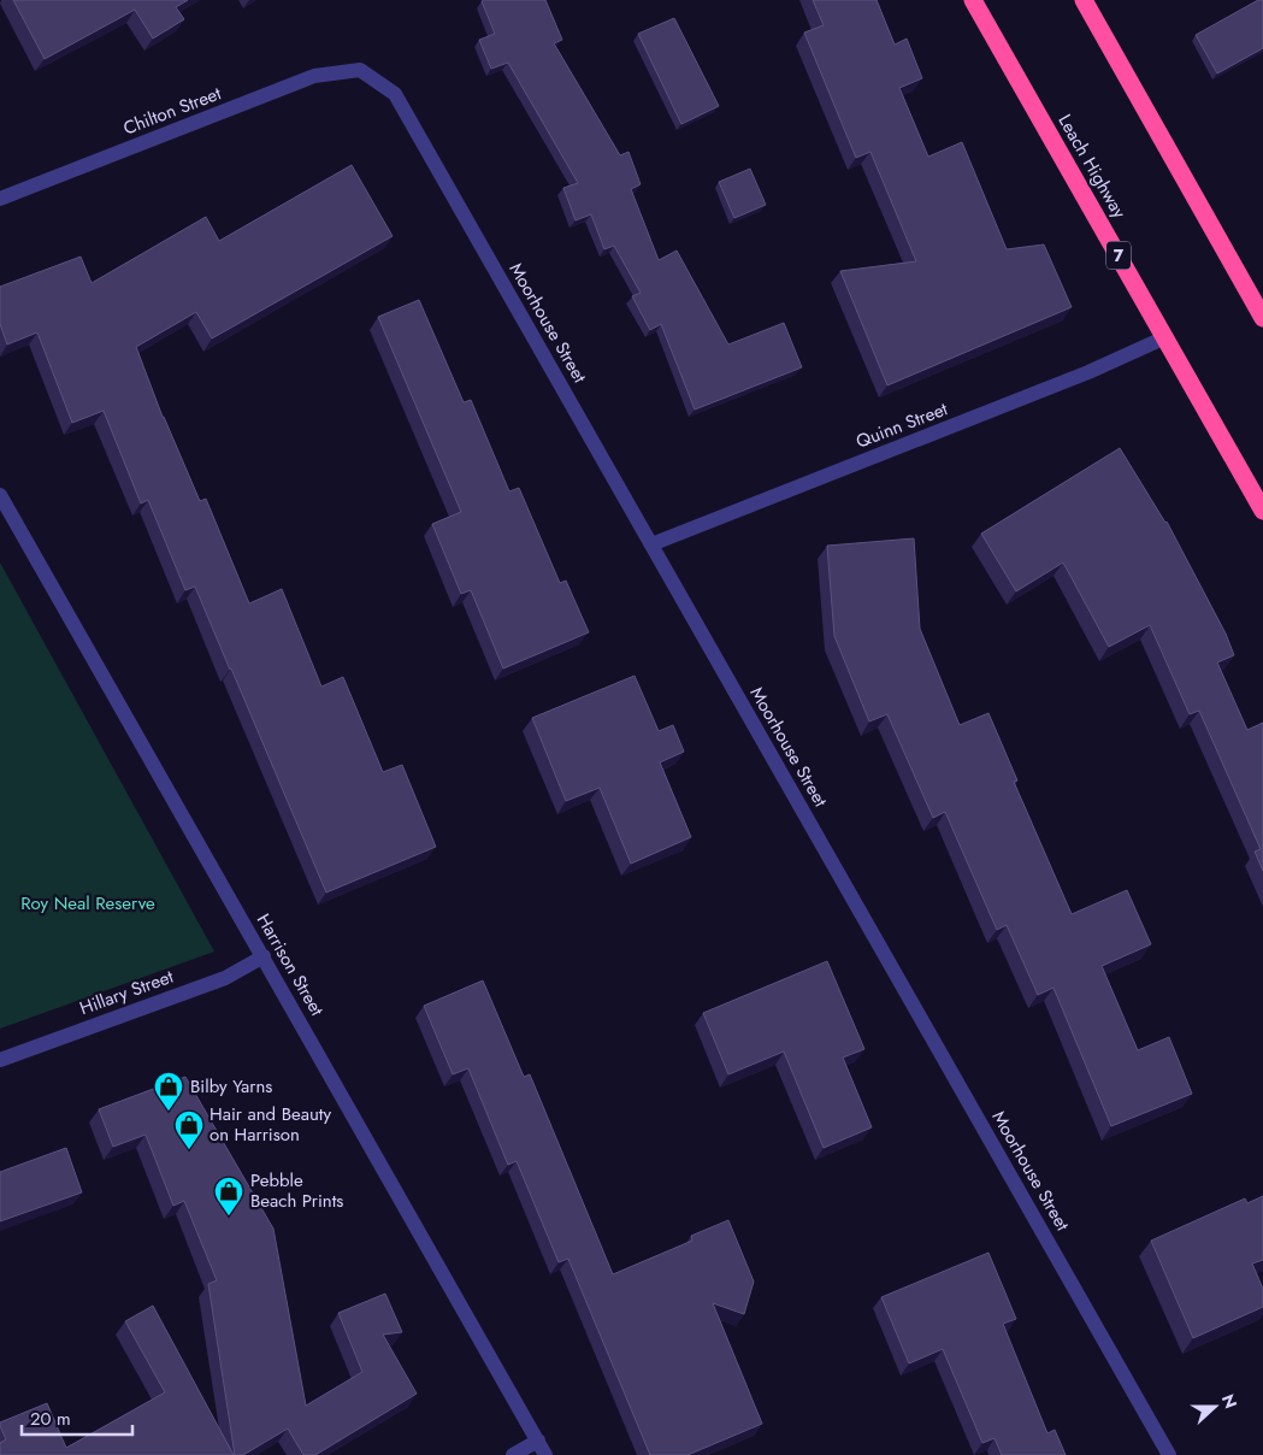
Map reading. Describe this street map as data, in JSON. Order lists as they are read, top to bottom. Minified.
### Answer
{"streets":{"highway":["Leach Highway","7"],"street":["Chilton Street","Moorhouse Street","Quinn Street","Harrison Street","Hillary Street"]},"crossings":[["Chilton Street","Moorhouse Street"],["Leach Highway","Quinn Street"],["Moorhouse Street","Quinn Street"],["Harrison Street","Hillary Street"]],"parks":["Roy Neal Reserve"],"places":{"shop":["Bilby Yarns","Hair and Beauty on Harrison","Pebble Beach Prints"]},"scale_bar":"20 m","north":"right"}
